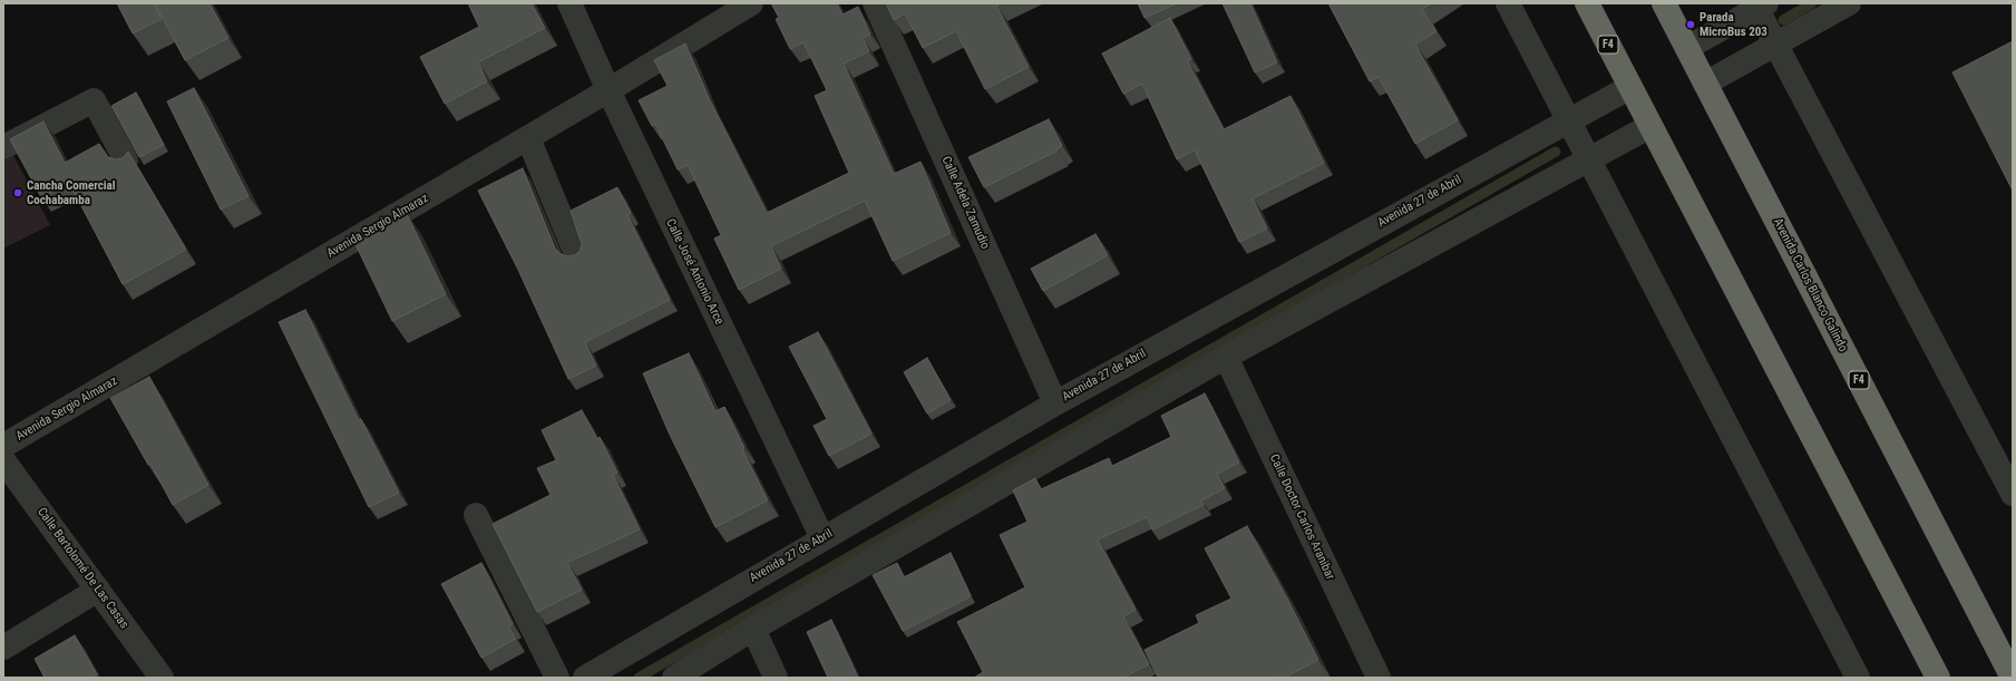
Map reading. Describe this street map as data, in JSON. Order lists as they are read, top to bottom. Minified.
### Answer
{"streets":{"highway":["F4","Avenida Carlos Blanco Galindo"],"street":["Avenida 27 de Abril","Calle Adela Zamudio","Avenida Sergio Almaraz","Calle José Antonio Arce","Calle Doctor Carlos Aranibar","Calle Bartolomé De Las Casas"]},"crossings":[["F4","Avenida 27 de Abril"],["F4","Avenida Carlos Blanco Galindo"],["Avenida 27 de Abril","Calle Adela Zamudio"],["Avenida 27 de Abril","Calle José Antonio Arce"],["Avenida Sergio Almaraz","Calle José Antonio Arce"]],"places":["Parada MicroBus 203","Cancha Comercial Cochabamba"]}
